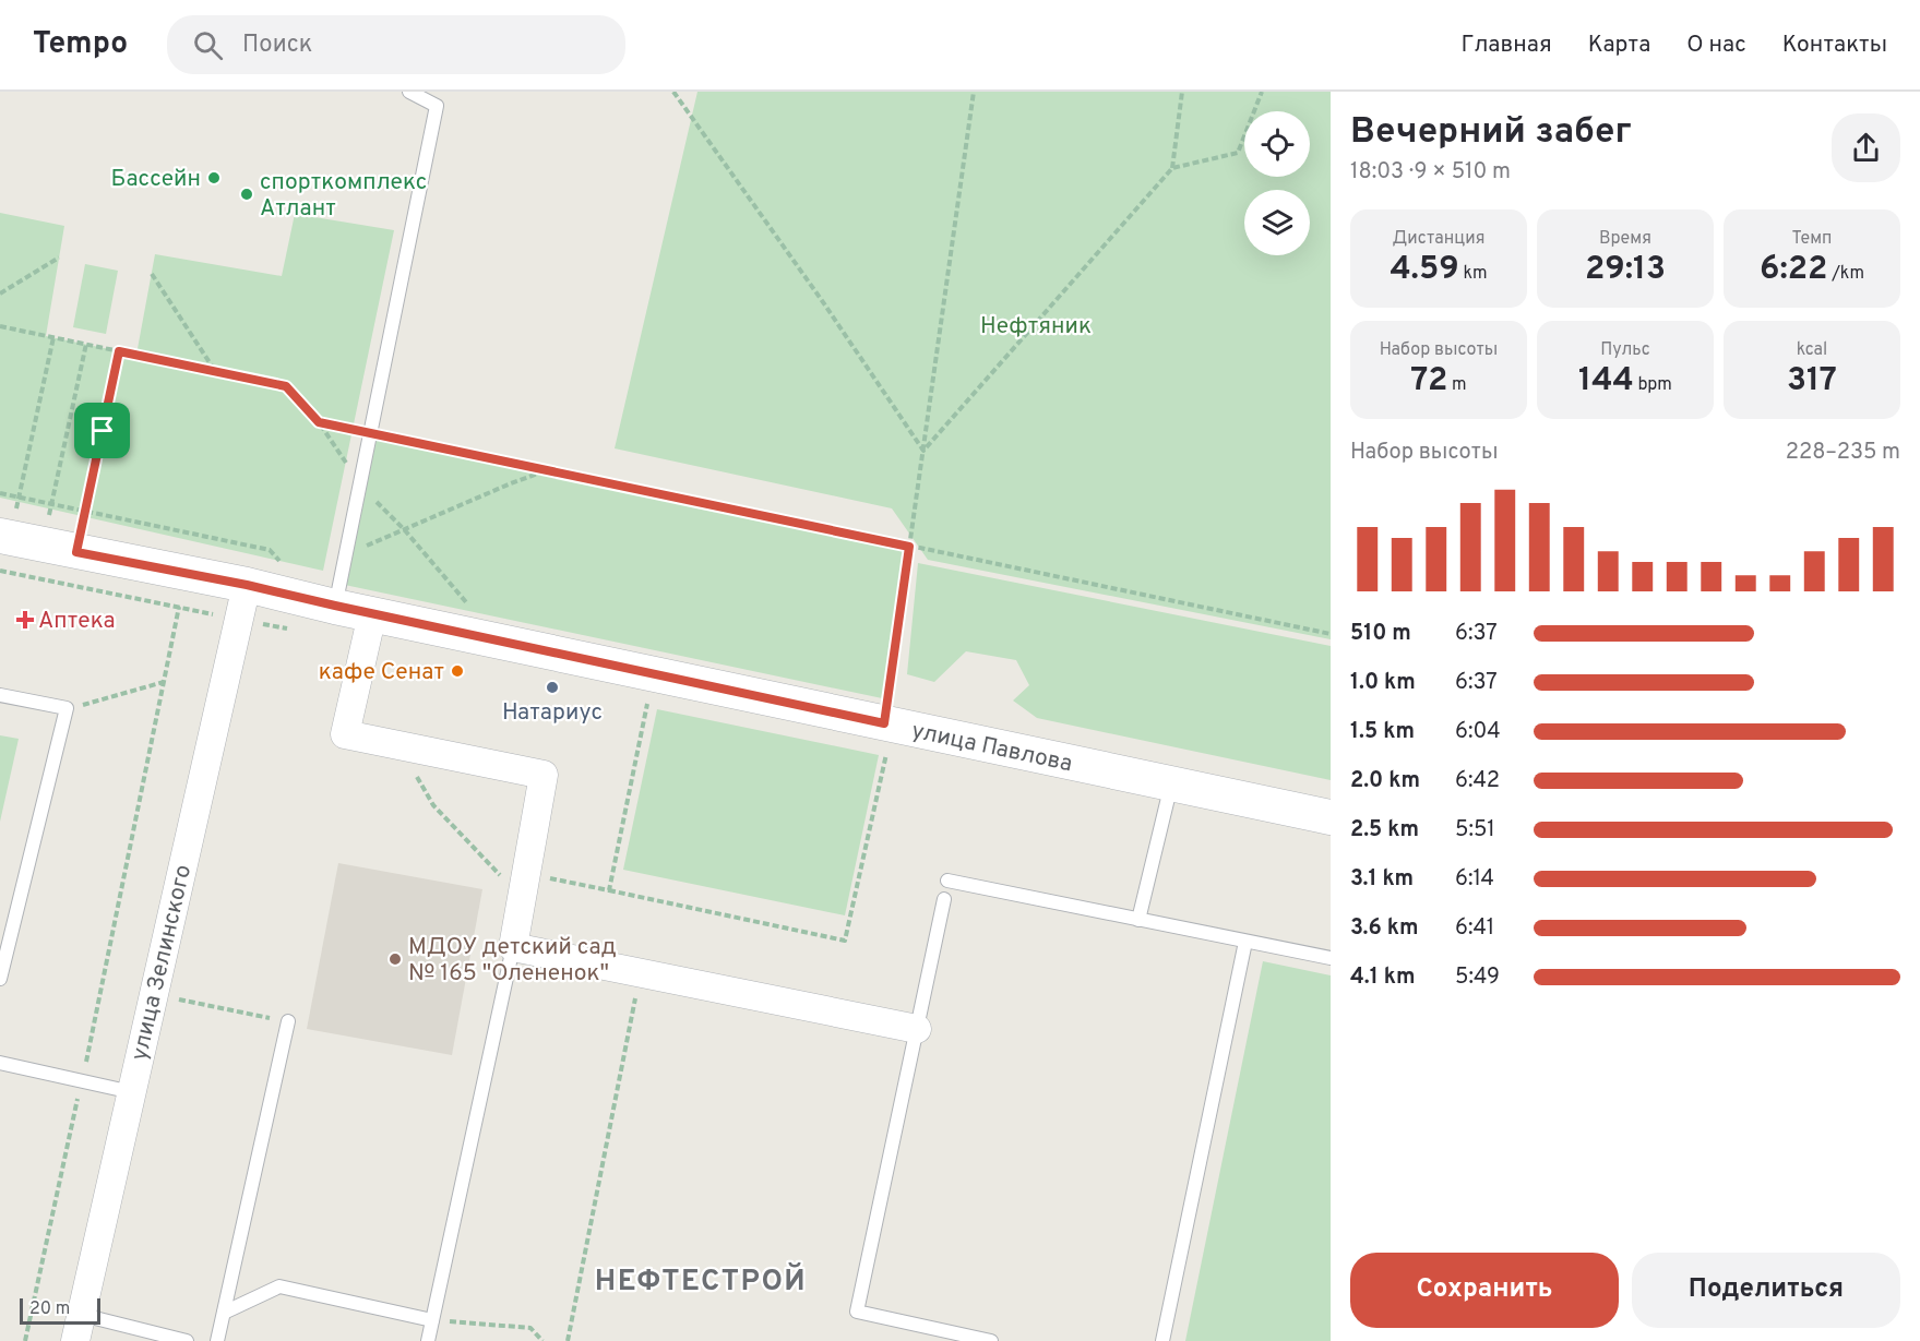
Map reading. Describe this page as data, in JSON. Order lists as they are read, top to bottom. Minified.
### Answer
{"streets":{"street":["улица Павлова","улица Зелинского"]},"crossings":[["улица Павлова","улица Зелинского"]],"districts":["НЕФТЕСТРОЙ"],"parks":["Нефтяник"],"places":{"other":["Бассейн","спорткомплекс Атлант","кафе Сенат","Натариус","МДОУ детский сад № 165 \"Олененок\""],"health":["Аптека"]},"scale_bar":"20 m","page":{"header":"Tempo","search":"Поиск","nav":["Главная","Карта","О нас","Контакты"],"heading":["Вечерний забег","18:03 · 9 × 510 m"],"stats":[["Дистанция","4.59 km"],["Время","29:13"],["Темп","6:22 /km"],["Набор высоты","72 m"],["Пульс","144 bpm"],["kcal","317"]],"chart":["Набор высоты","228–235 m"],"list":[{"name":"510 m","note":"6:37"},{"name":"1.0 km","note":"6:37"},{"name":"1.5 km","note":"6:04"},{"name":"2.0 km","note":"6:42"},{"name":"2.5 km","note":"5:51"},{"name":"3.1 km","note":"6:14"},{"name":"3.6 km","note":"6:41"},{"name":"4.1 km","note":"5:49"}],"buttons":["Сохранить","Поделиться"],"scale":"20 m"}}
